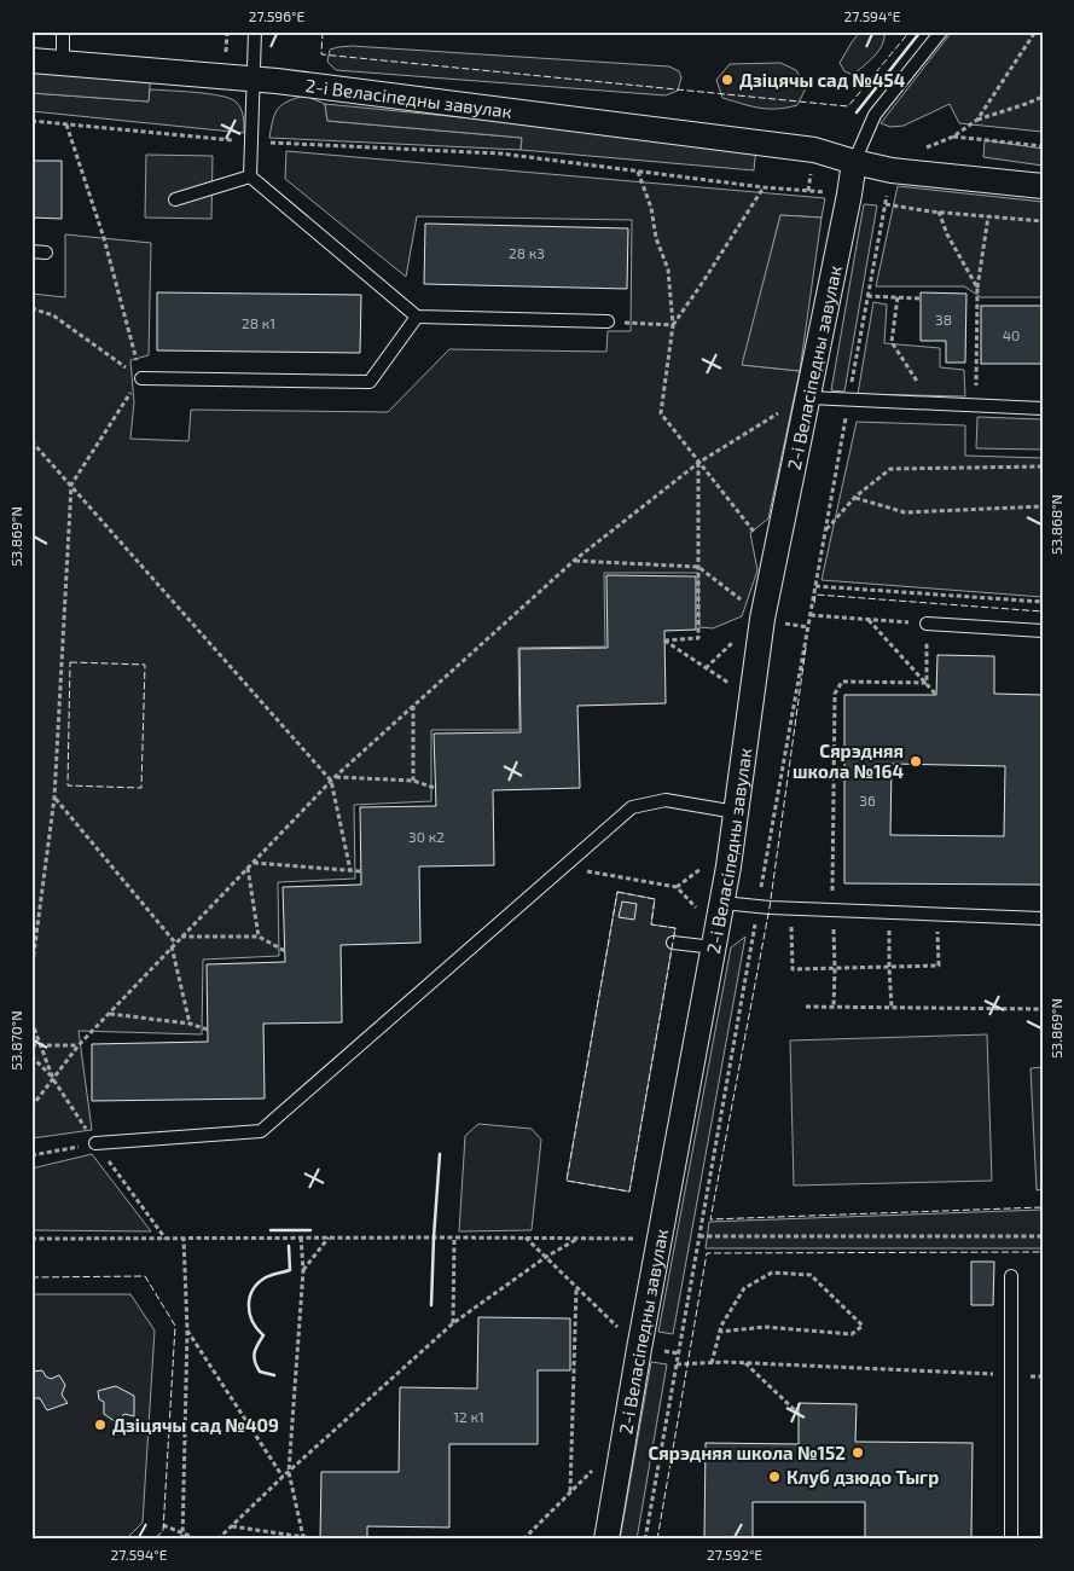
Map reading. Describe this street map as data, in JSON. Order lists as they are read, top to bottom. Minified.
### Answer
{"streets":{"street":["2-і Веласіпедны завулак"]},"places":["Дзіцячы сад №454","Сярэдняя школа №164","Дзіцячы сад №409","Сярэдняя школа №152","Клуб дзюдо Тыгр"],"house_numbers":["28 к3","38","28 к1","40","36","30 к2","12 к1"],"coordinates":["27.596°E","27.594°E","53.868°N","53.869°N","53.870°N","27.592°E"]}
